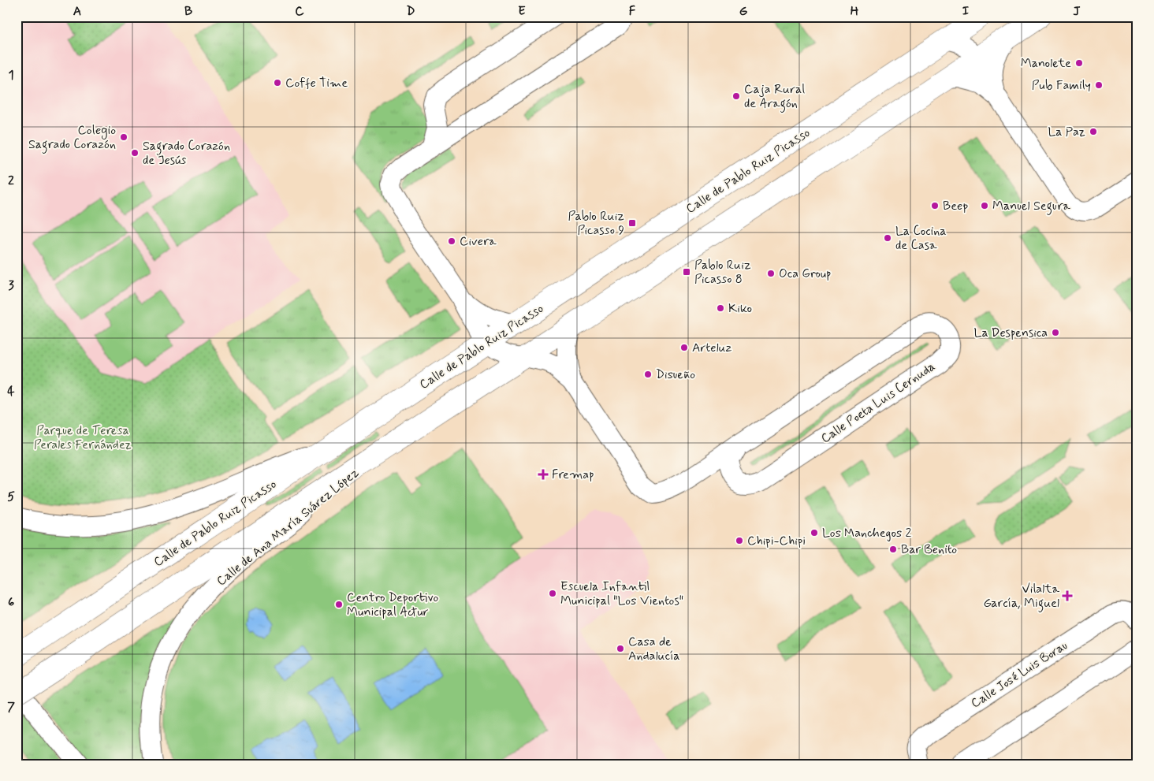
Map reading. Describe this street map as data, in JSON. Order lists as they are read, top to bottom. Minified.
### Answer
{"streets":{"main road":["Calle de Pablo Ruiz Picasso"],"street":["Calle Poeta Luis Cernuda","Calle de Ana María Suárez López","Calle José Luis Borau"]},"crossings":[["Calle de Pablo Ruiz Picasso","Calle Poeta Luis Cernuda"]],"parks":["Parque de Teresa Perales Fernández"],"places":{"other":["Manolete","Coffe Time","Pub Family","Caja Rural de Aragón","La Paz","Colegio Sagrado Corazón","Sagrado Corazón de Jesús","Beep","Manuel Segura","La Cocina de Casa","Civera","Oca Group","Kiko","La Despensica","Arteluz","Disueño","Los Manchegos 2","Chipi-Chipi","Bar Benito","Escuela Infantil Municipal \"Los Vientos\"","Centro Deportivo Municipal Actur","Casa de Andalucía"],"transit":["Pablo Ruiz Picasso 9","Pablo Ruiz Picasso 8"],"health":["Fremap","Vilalta García, Miguel"]},"grid":{"columns":["A","B","C","D","E","F","G","H","I","J"],"rows":["1","2","3","4","5","6","7"]}}
